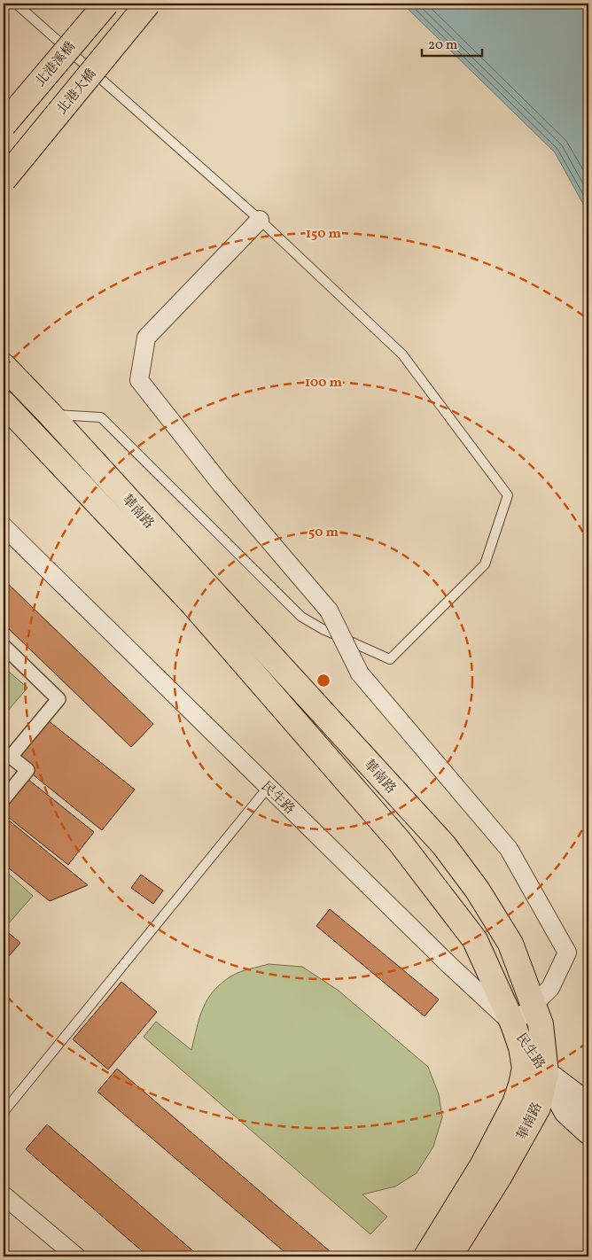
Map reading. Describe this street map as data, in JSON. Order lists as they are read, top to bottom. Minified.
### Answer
{"streets":{"main road":["北港溪橋","北港大橋","華南路","民生路"]},"crossings":[["華南路","民生路"]],"scale_bar":"20 m","rings":["150 m","100 m","50 m"]}
